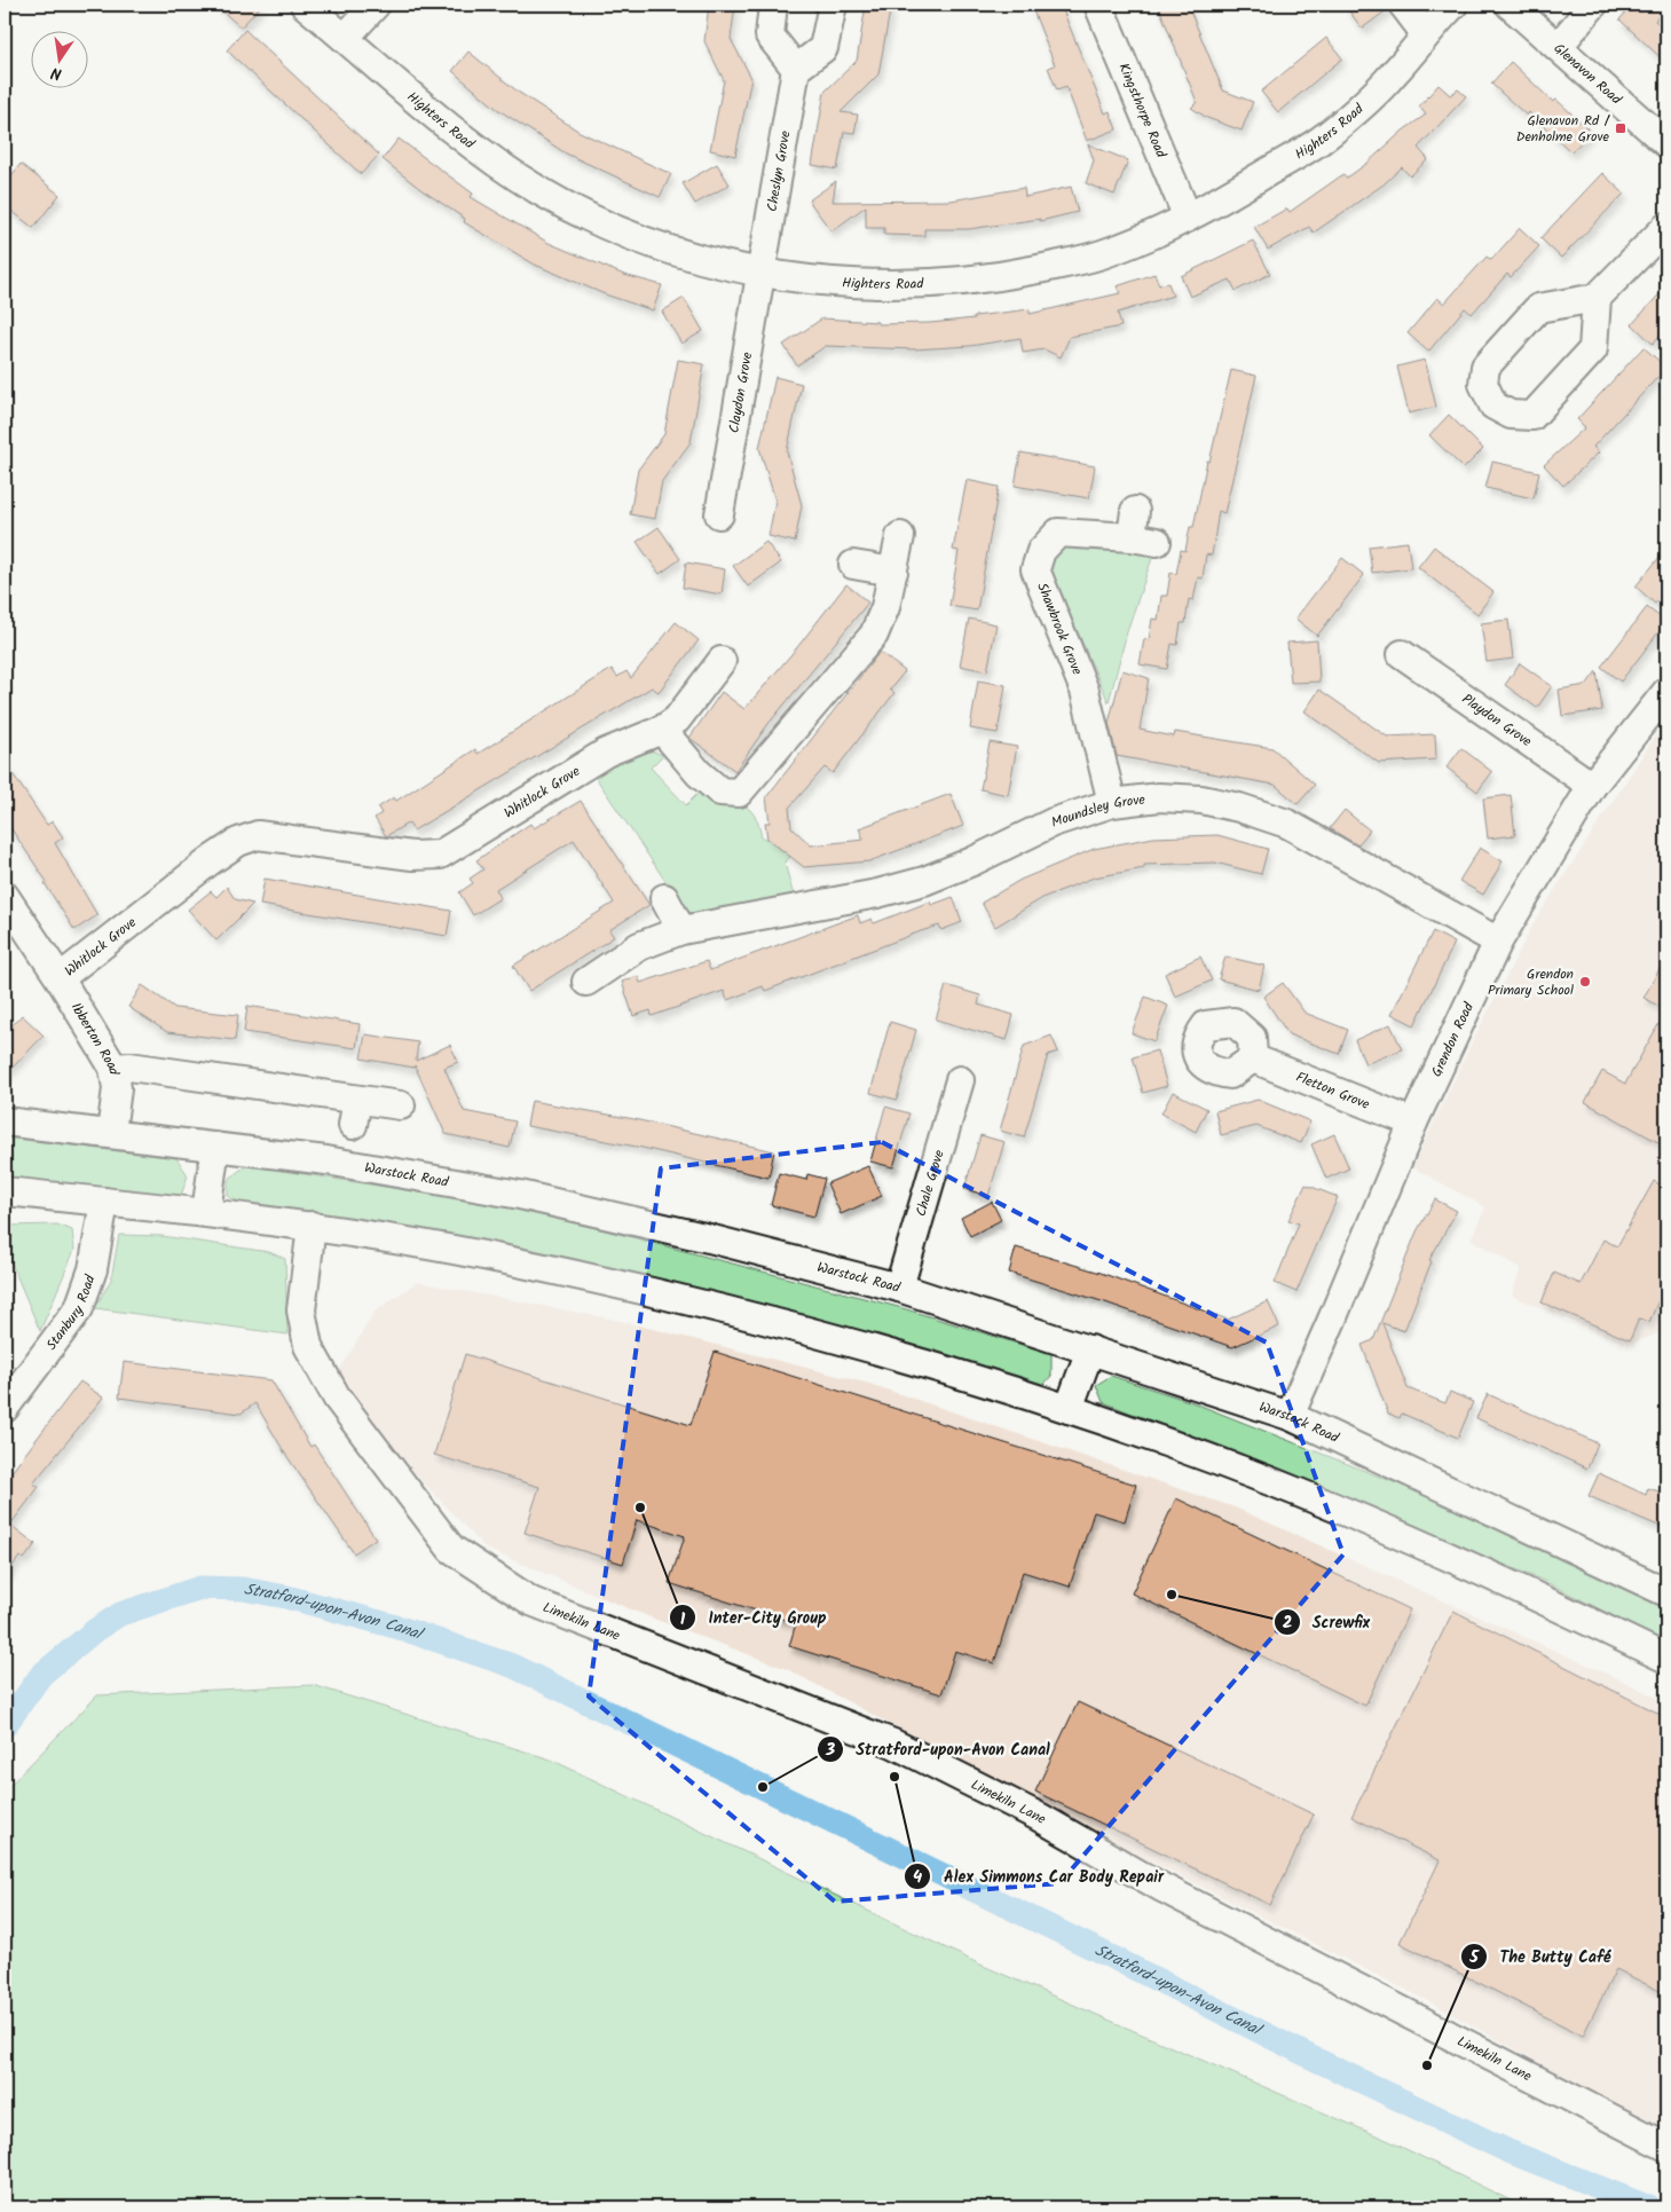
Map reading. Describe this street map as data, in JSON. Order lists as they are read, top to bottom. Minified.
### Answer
{"streets":{"street":["Glenavon Road","Kingsthorpe Road","Highters Road","Cheslyn Grove","Claydon Grove","Shawbrook Grove","Playdon Grove","Whitlock Grove","Moundsley Grove","Ibberton Road","Grendon Road","Fletton Grove","Warstock Road","Chale Grove","Stanbury Road","Limekiln Lane"]},"crossings":[["Kingsthorpe Road","Highters Road"],["Highters Road","Cheslyn Grove"],["Highters Road","Claydon Grove"],["Cheslyn Grove","Claydon Grove"],["Shawbrook Grove","Moundsley Grove"],["Playdon Grove","Grendon Road"],["Whitlock Grove","Ibberton Road"],["Moundsley Grove","Grendon Road"],["Ibberton Road","Warstock Road"],["Grendon Road","Fletton Grove"],["Grendon Road","Warstock Road"],["Warstock Road","Chale Grove"]],"water":["Stratford-upon-Avon Canal"],"places":{"transit":["Glenavon Rd / Denholme Grove"],"other":["Grendon Primary School","Inter-City Group","Screwfix","Alex Simmons Car Body Repair","Stratford-upon-Avon Canal","The Butty Café"]},"north":"bottom"}
